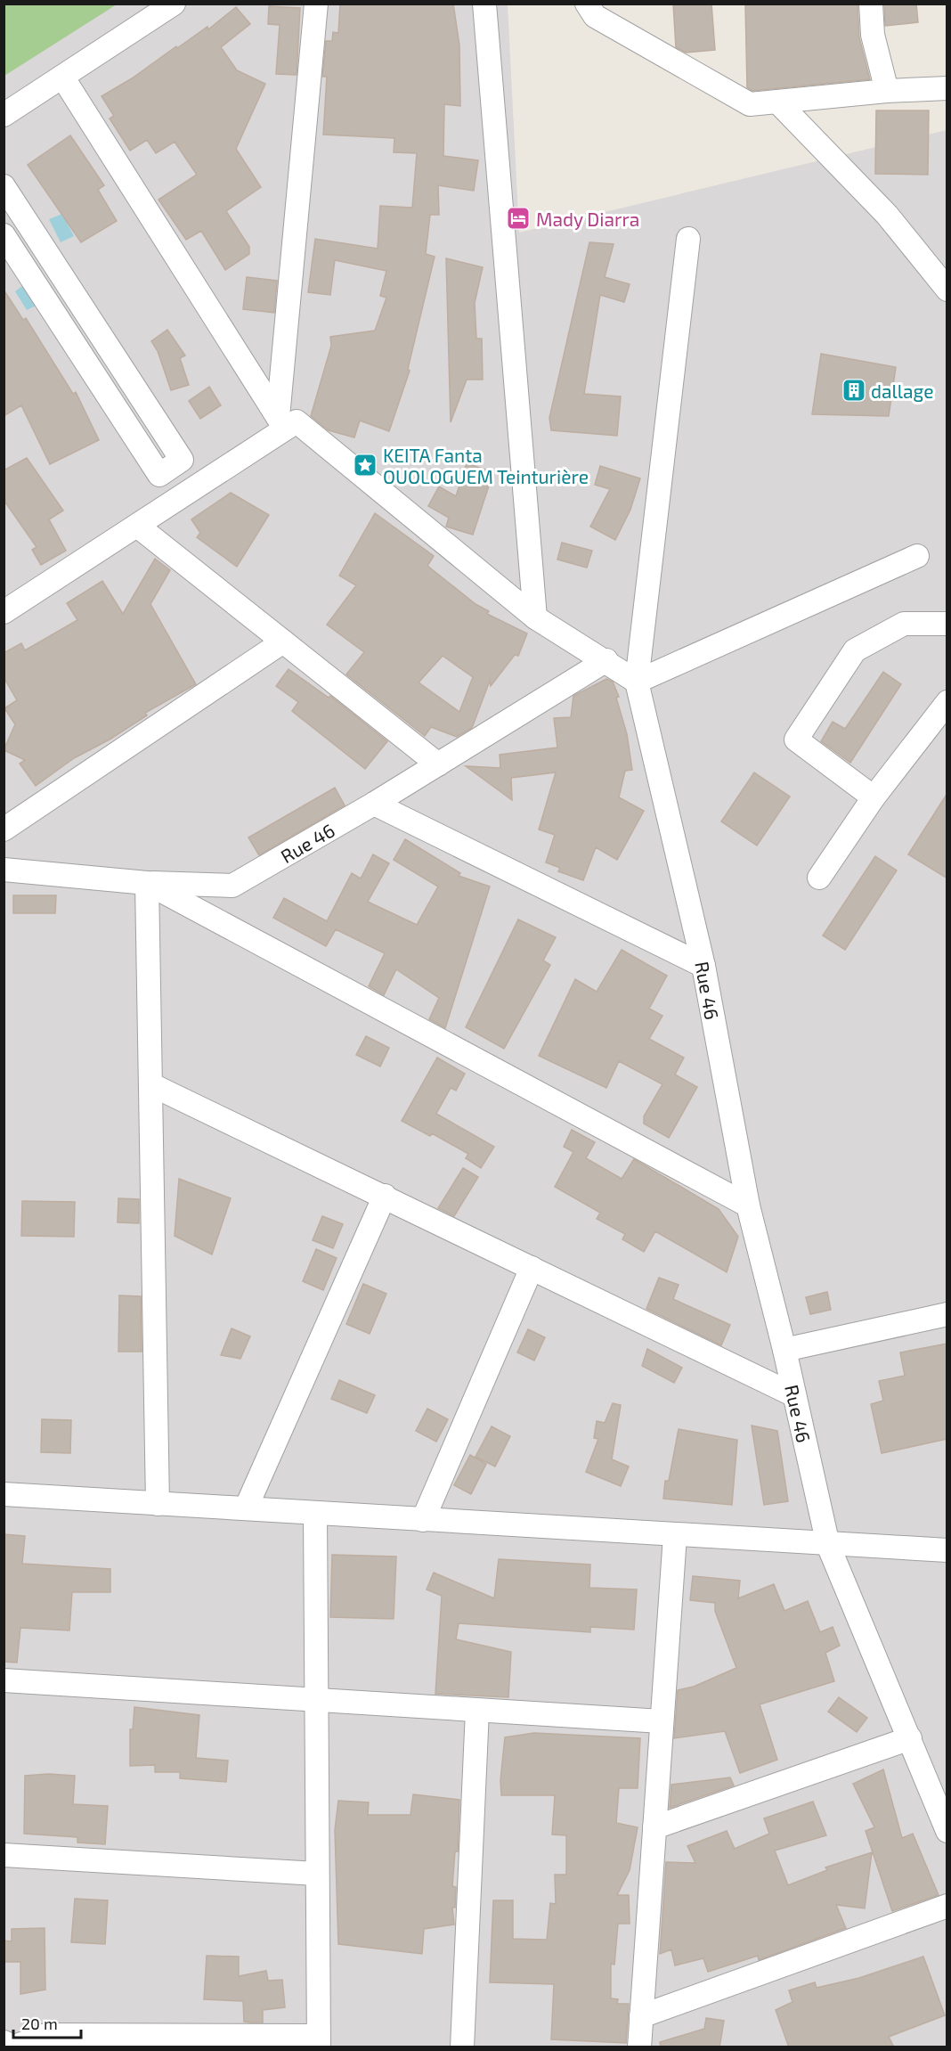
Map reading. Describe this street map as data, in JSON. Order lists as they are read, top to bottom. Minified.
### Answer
{"streets":{"street":["Rue 46"]},"places":{"hotel":["Mady Diarra"],"building":["dallage"],"place":["KEITA Fanta OUOLOGUEM Teinturière"]},"scale_bar":"20 m"}
